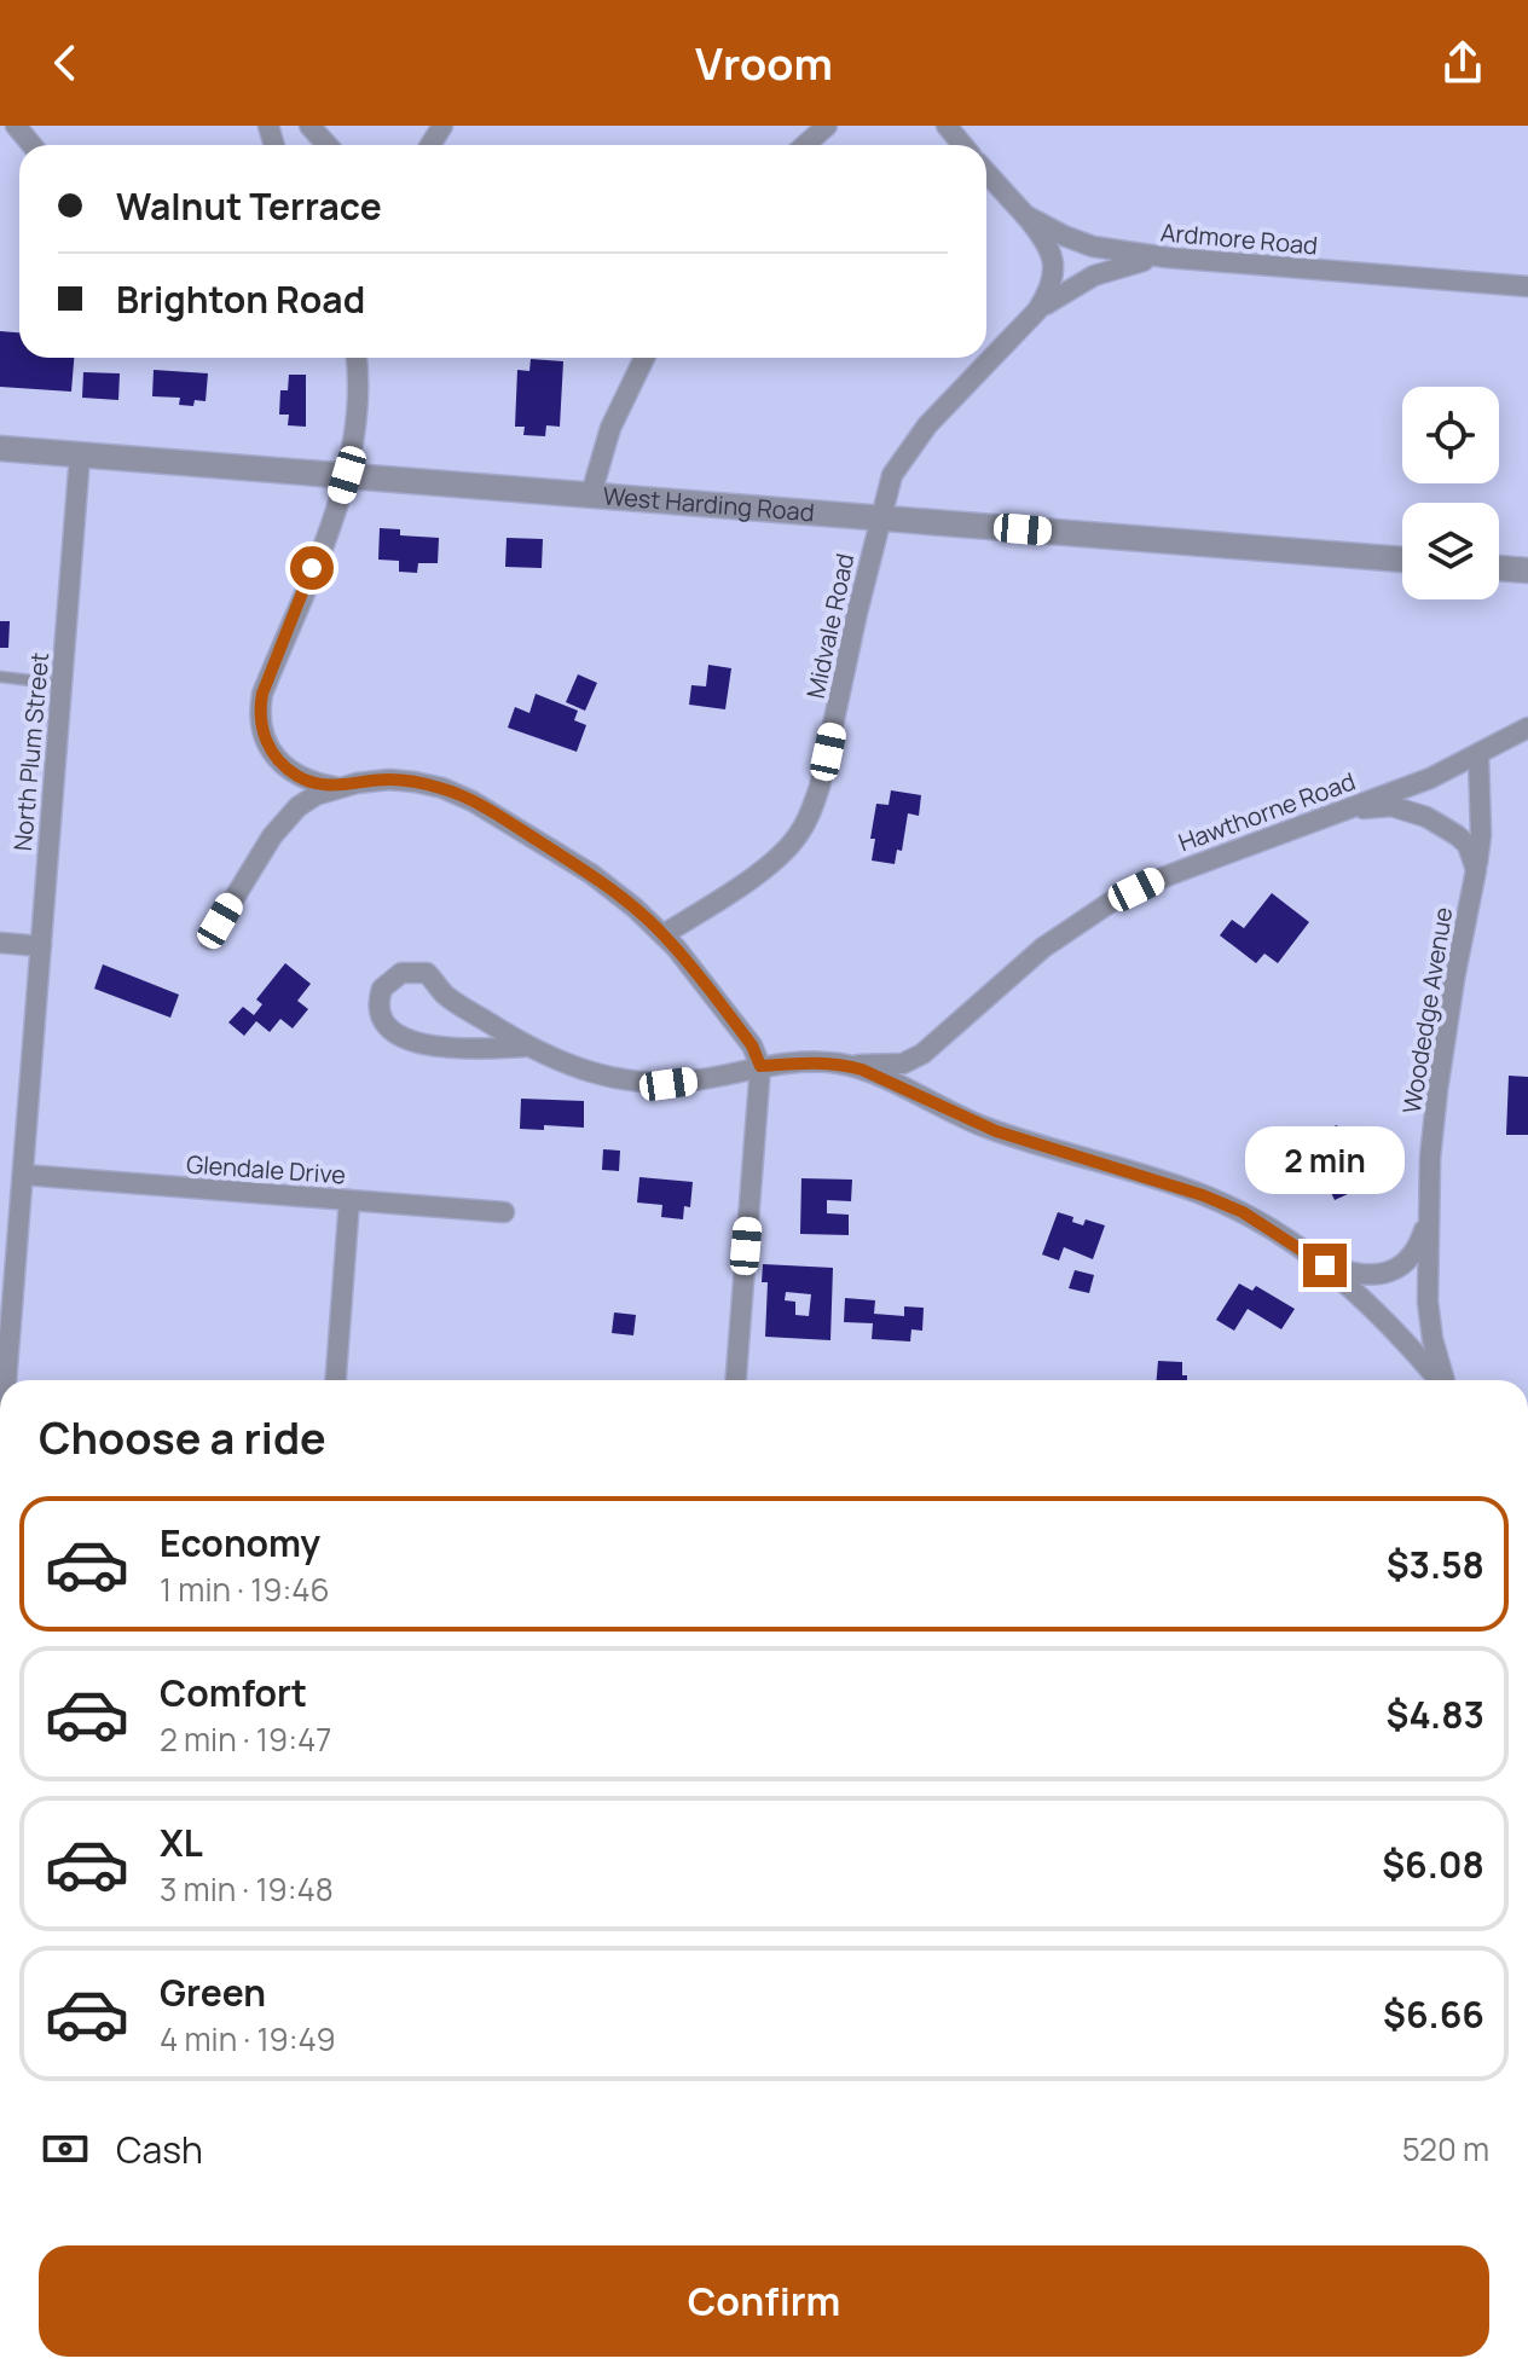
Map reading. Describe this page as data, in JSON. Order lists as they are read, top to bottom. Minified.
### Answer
{"streets":{"street":["Ardmore Road","West Harding Road","Midvale Road","North Plum Street","Hawthorne Road","Woodedge Avenue","Glendale Drive"]},"crossings":[["Ardmore Road","Midvale Road"],["West Harding Road","Midvale Road"],["West Harding Road","North Plum Street"],["North Plum Street","Glendale Drive"],["Hawthorne Road","Woodedge Avenue"]],"page":{"header":"Vroom","banner":["Walnut Terrace","Brighton Road"],"bubble":"2 min","heading":"Choose a ride","list":[{"name":"Economy","note":"1 min · 19:46","value":"$3.58"},{"name":"Comfort","note":"2 min · 19:47","value":"$4.83"},{"name":"XL","note":"3 min · 19:48","value":"$6.08"},{"name":"Green","note":"4 min · 19:49","value":"$6.66"}],"pay":["Cash","520 m"],"buttons":"Confirm"}}
